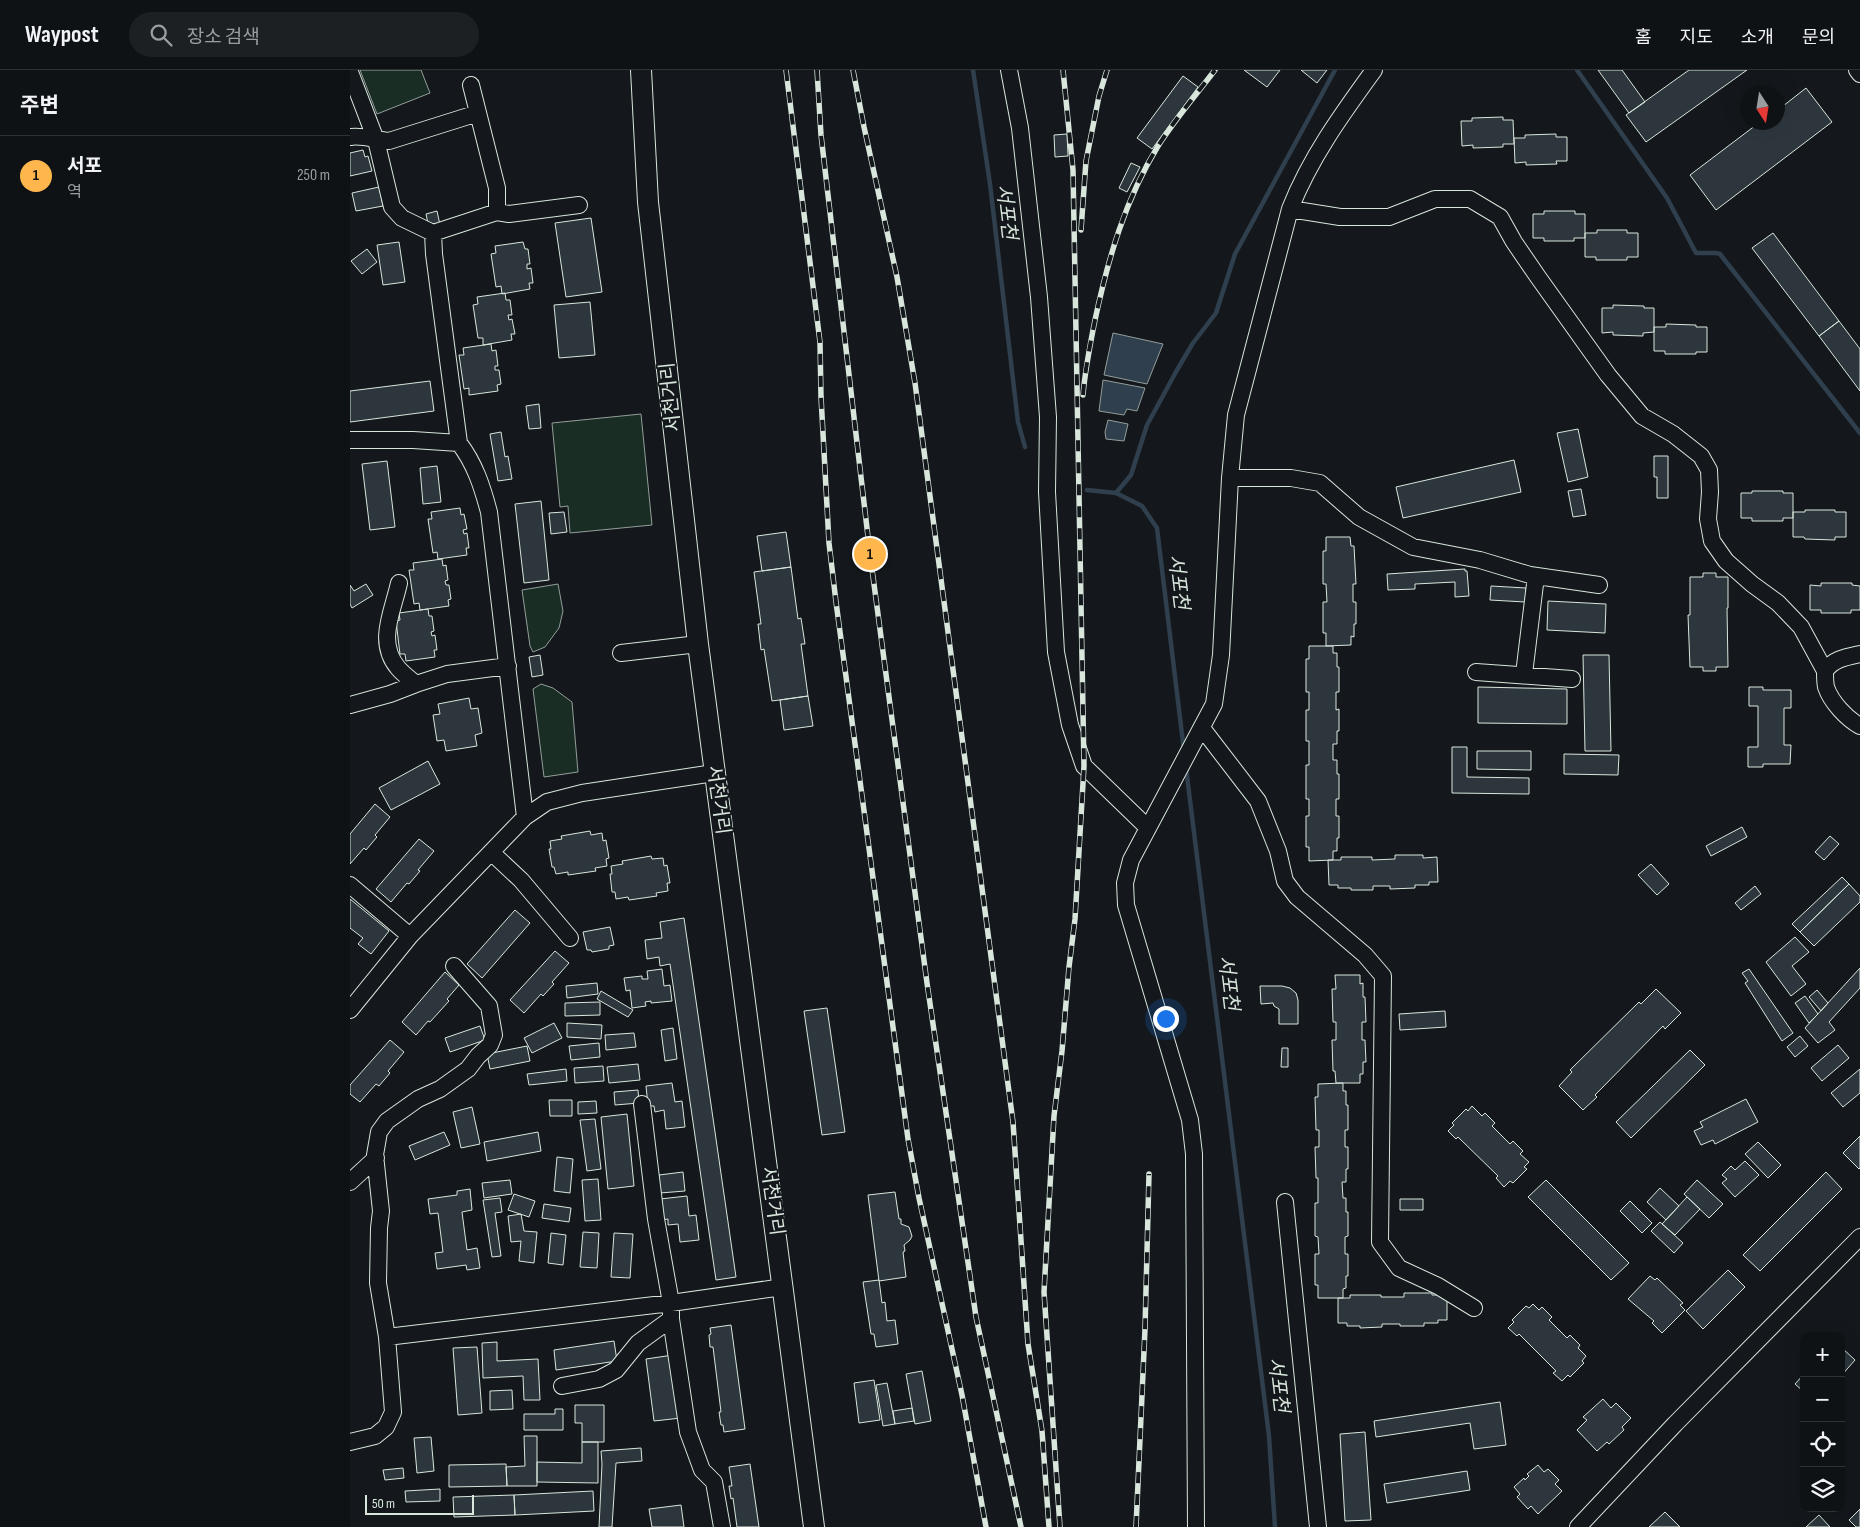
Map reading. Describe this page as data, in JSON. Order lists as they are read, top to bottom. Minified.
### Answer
{"streets":{"main road":["서천거리"]},"water":["서포천"],"scale_bar":"50 m","north":"bottom","page":{"header":"Waypost","search":"장소 검색","nav":["홈","지도","소개","문의"],"heading":"주변","list":[{"mark":"1","name":"서포","note":"역","value":"250 m"}],"pins":"1","map_buttons":["+","−"],"scale":"50 m"}}
